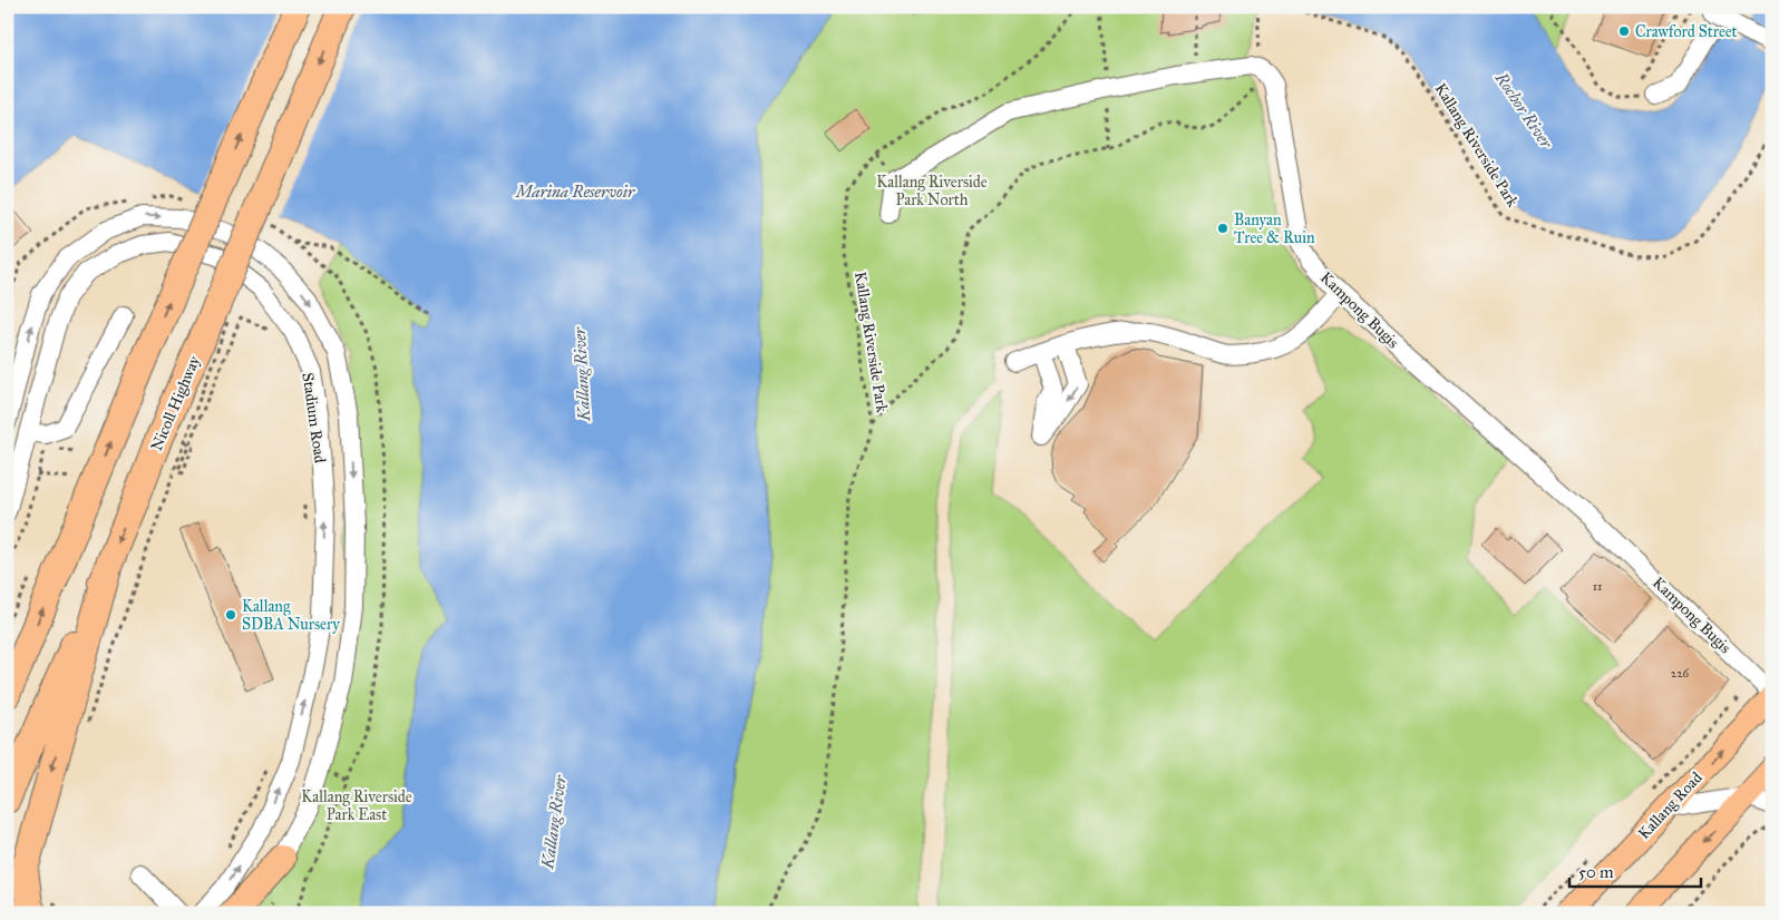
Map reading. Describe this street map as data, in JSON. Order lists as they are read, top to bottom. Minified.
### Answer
{"streets":{"highway":["Nicoll Highway"],"main road":["Kallang Road"],"street":["Kampong Bugis","Stadium Road"],"path":["Kallang Riverside Park"]},"crossings":[["Kampong Bugis","Kallang Road"]],"water":["Rochor River","Marina Reservoir","Kallang River"],"parks":["Kallang Riverside Park North","Kallang Riverside Park East"],"places":["Crawford Street","Banyan Tree & Ruin","Kallang SDBA Nursery"],"house_numbers":["11","226"],"scale_bar":"50 m"}
